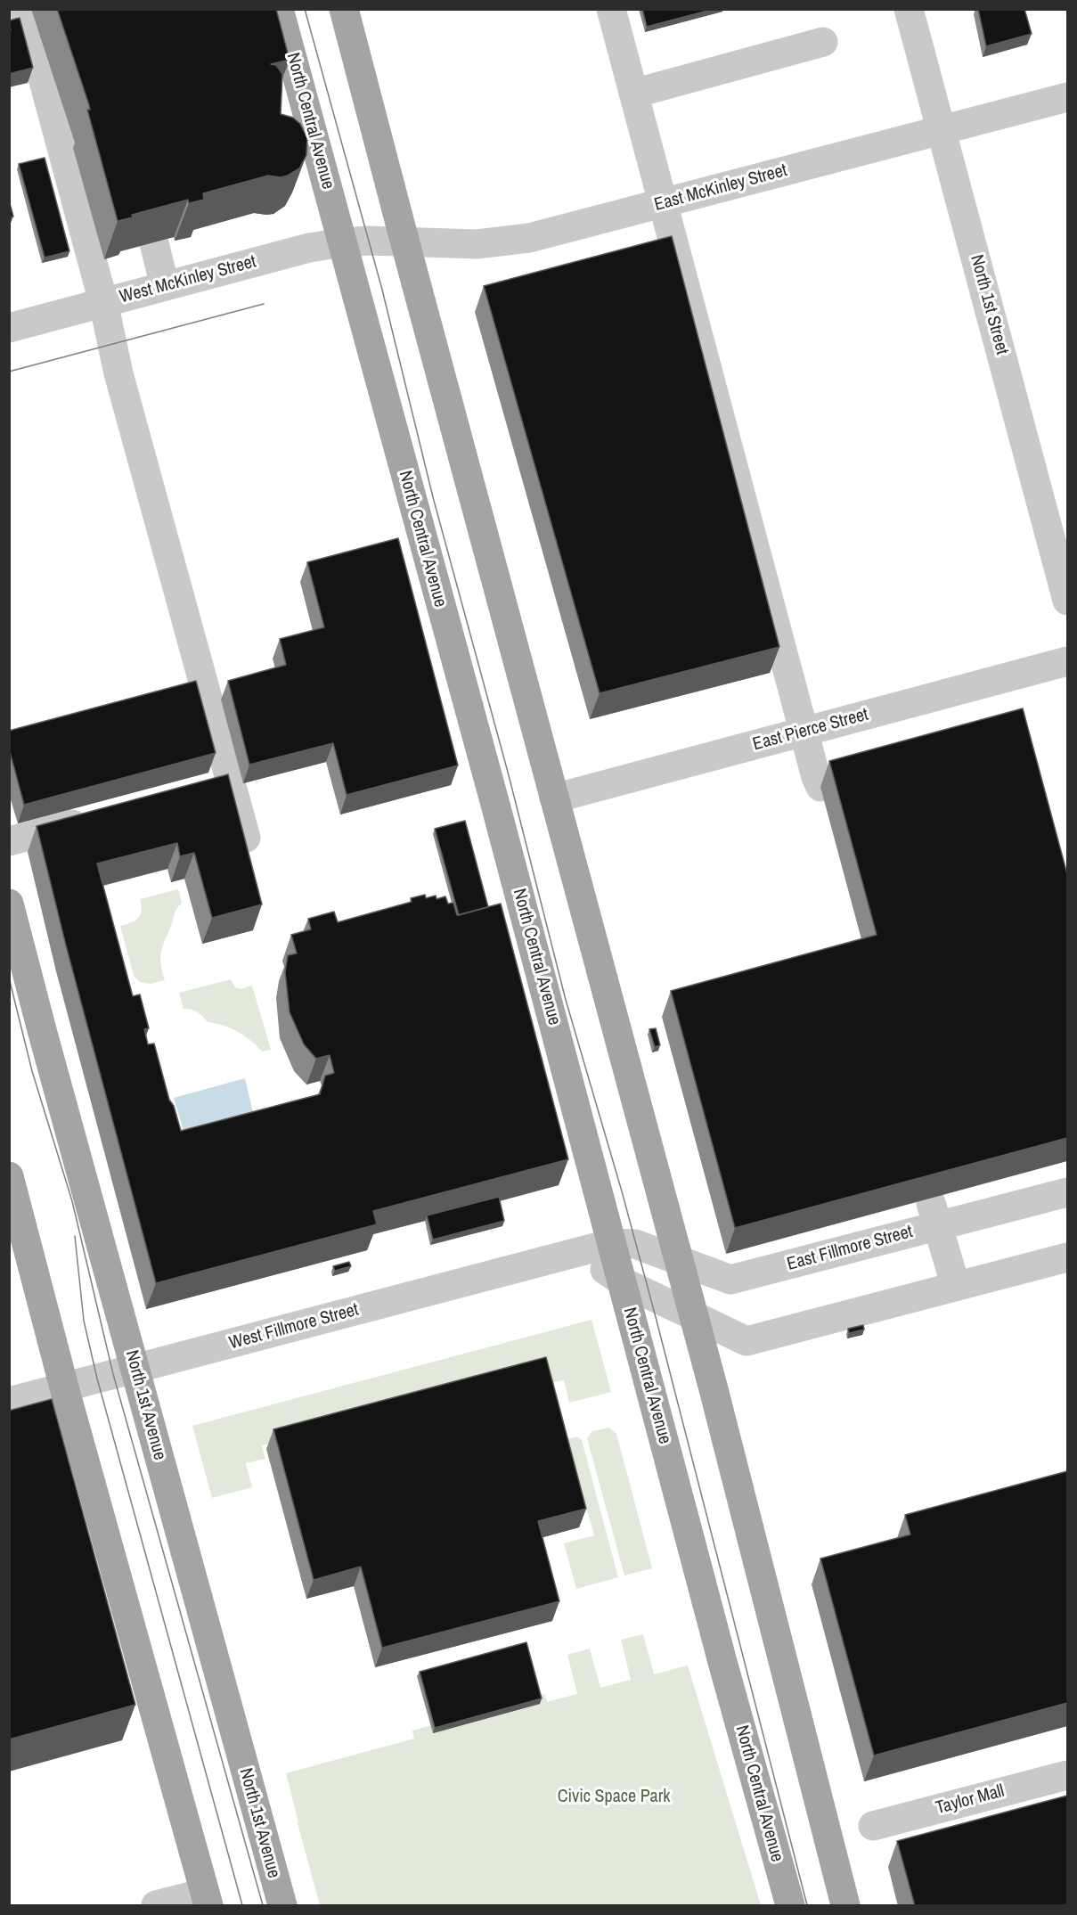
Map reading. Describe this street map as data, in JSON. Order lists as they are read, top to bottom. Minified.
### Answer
{"streets":{"main road":["North Central Avenue","North 1st Avenue"],"street":["East McKinley Street","West McKinley Street","North 1st Street","East Pierce Street","East Fillmore Street","West Fillmore Street","Taylor Mall"]},"crossings":[["North Central Avenue","East McKinley Street"],["North Central Avenue","West McKinley Street"],["North Central Avenue","East Fillmore Street"],["North Central Avenue","West Fillmore Street"],["East McKinley Street","West McKinley Street"],["East McKinley Street","North 1st Street"],["East Fillmore Street","West Fillmore Street"],["West Fillmore Street","North 1st Avenue"]],"parks":["Civic Space Park"]}
